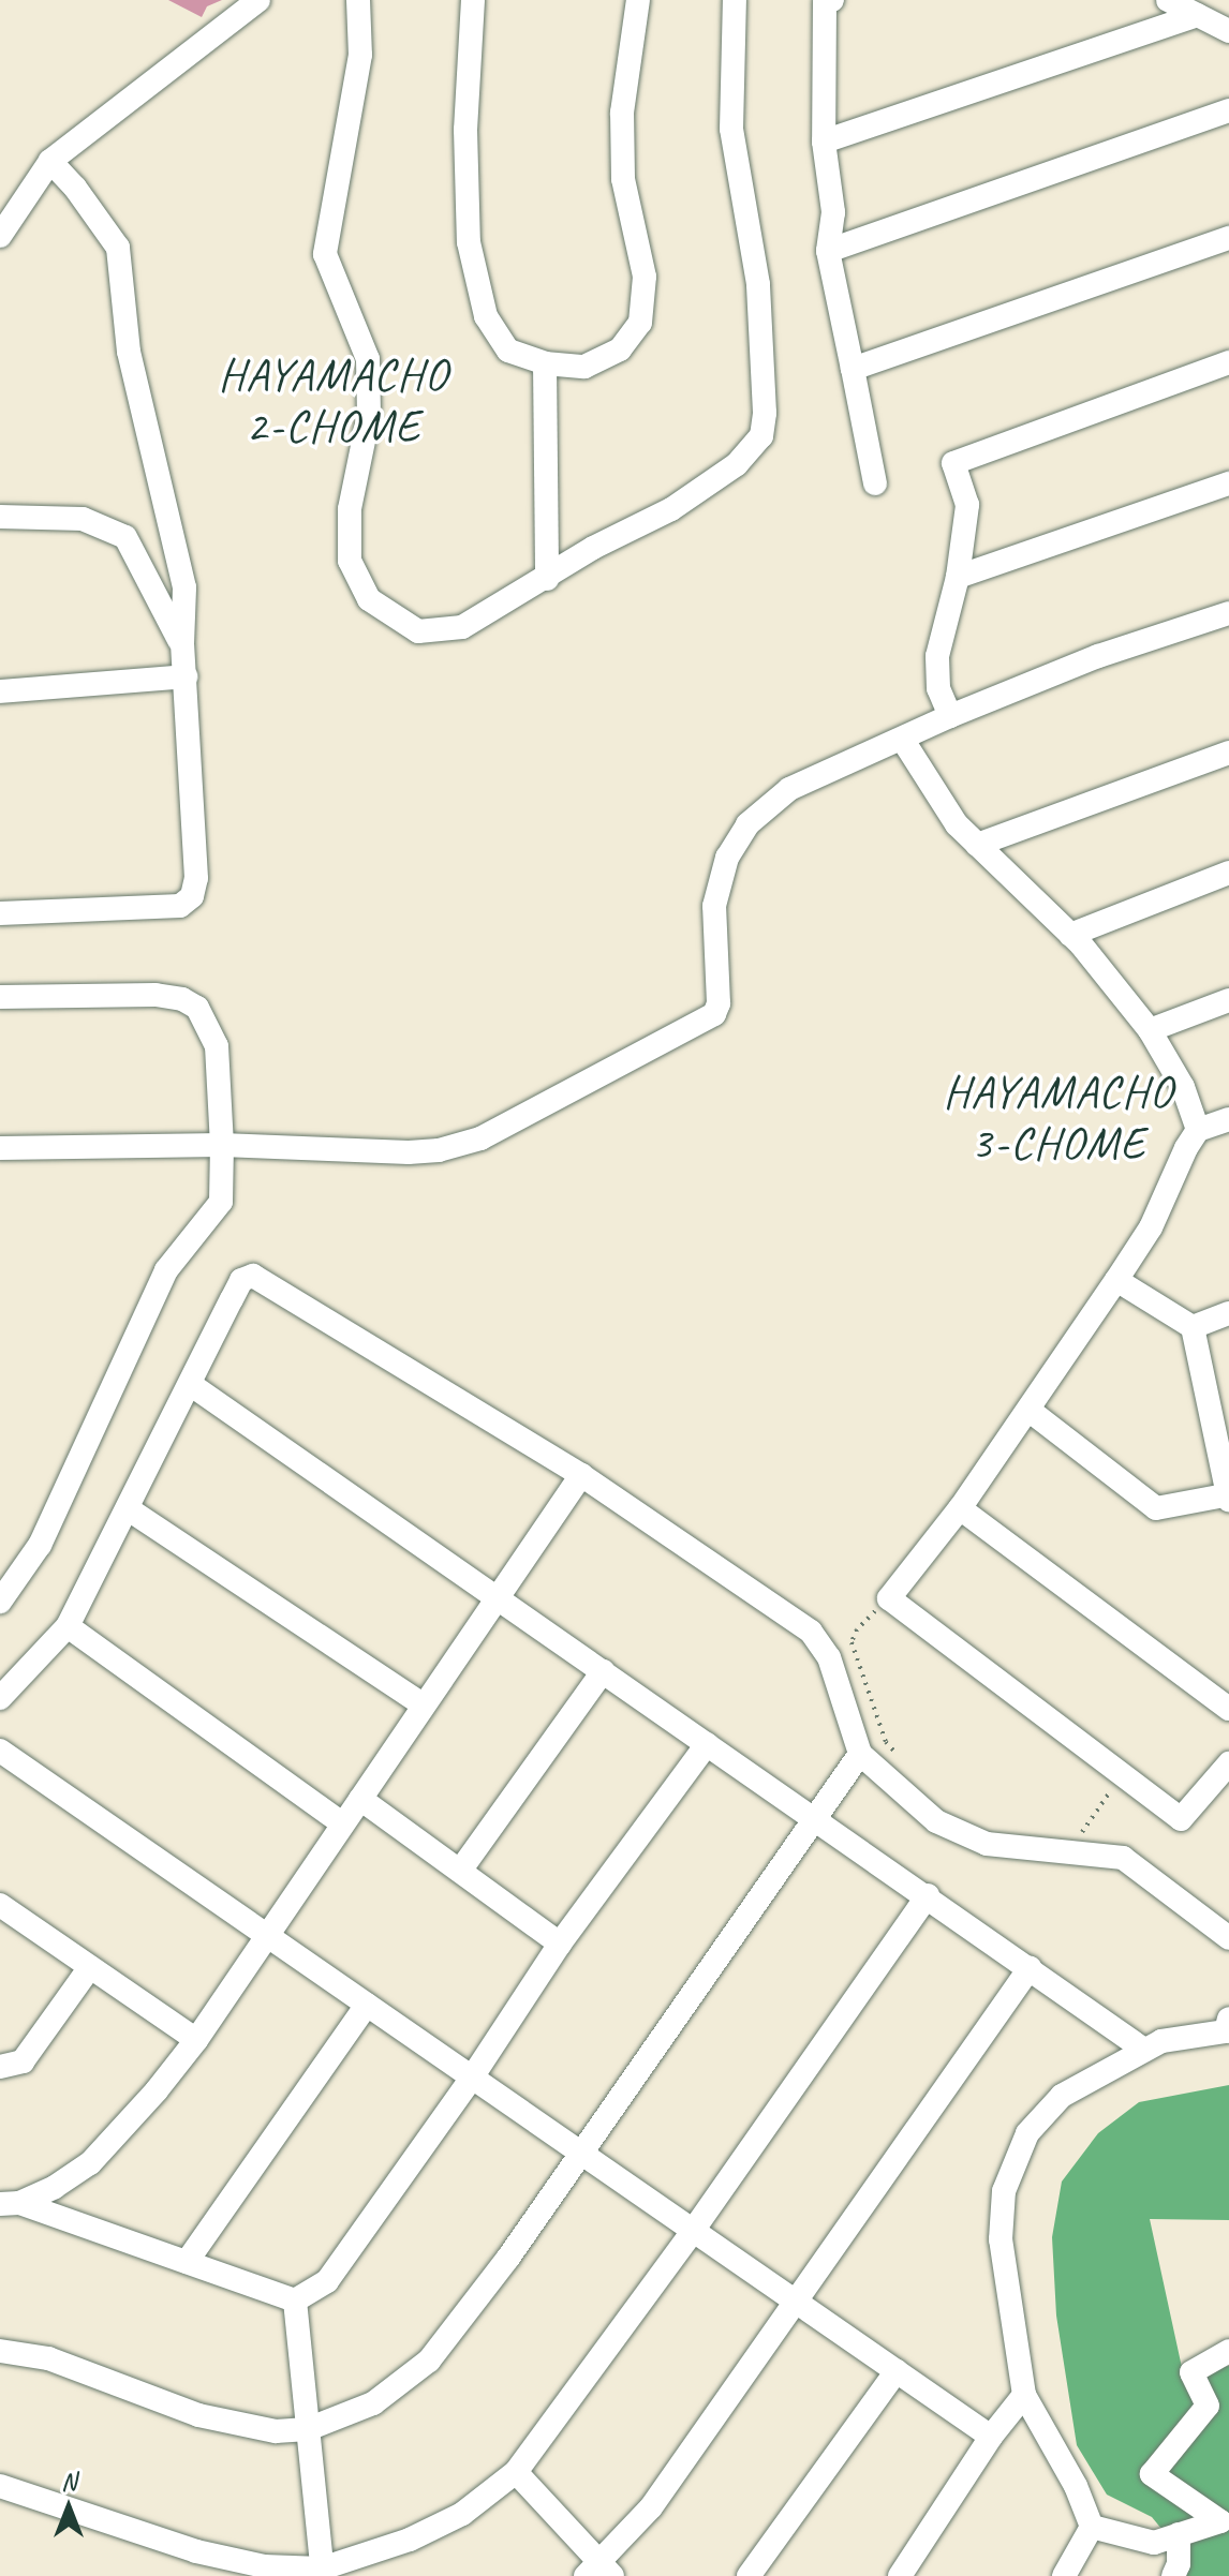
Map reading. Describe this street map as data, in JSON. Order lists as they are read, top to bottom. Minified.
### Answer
{"districts":["HAYAMACHO 2-CHOME","HAYAMACHO 3-CHOME"],"north":"top"}
